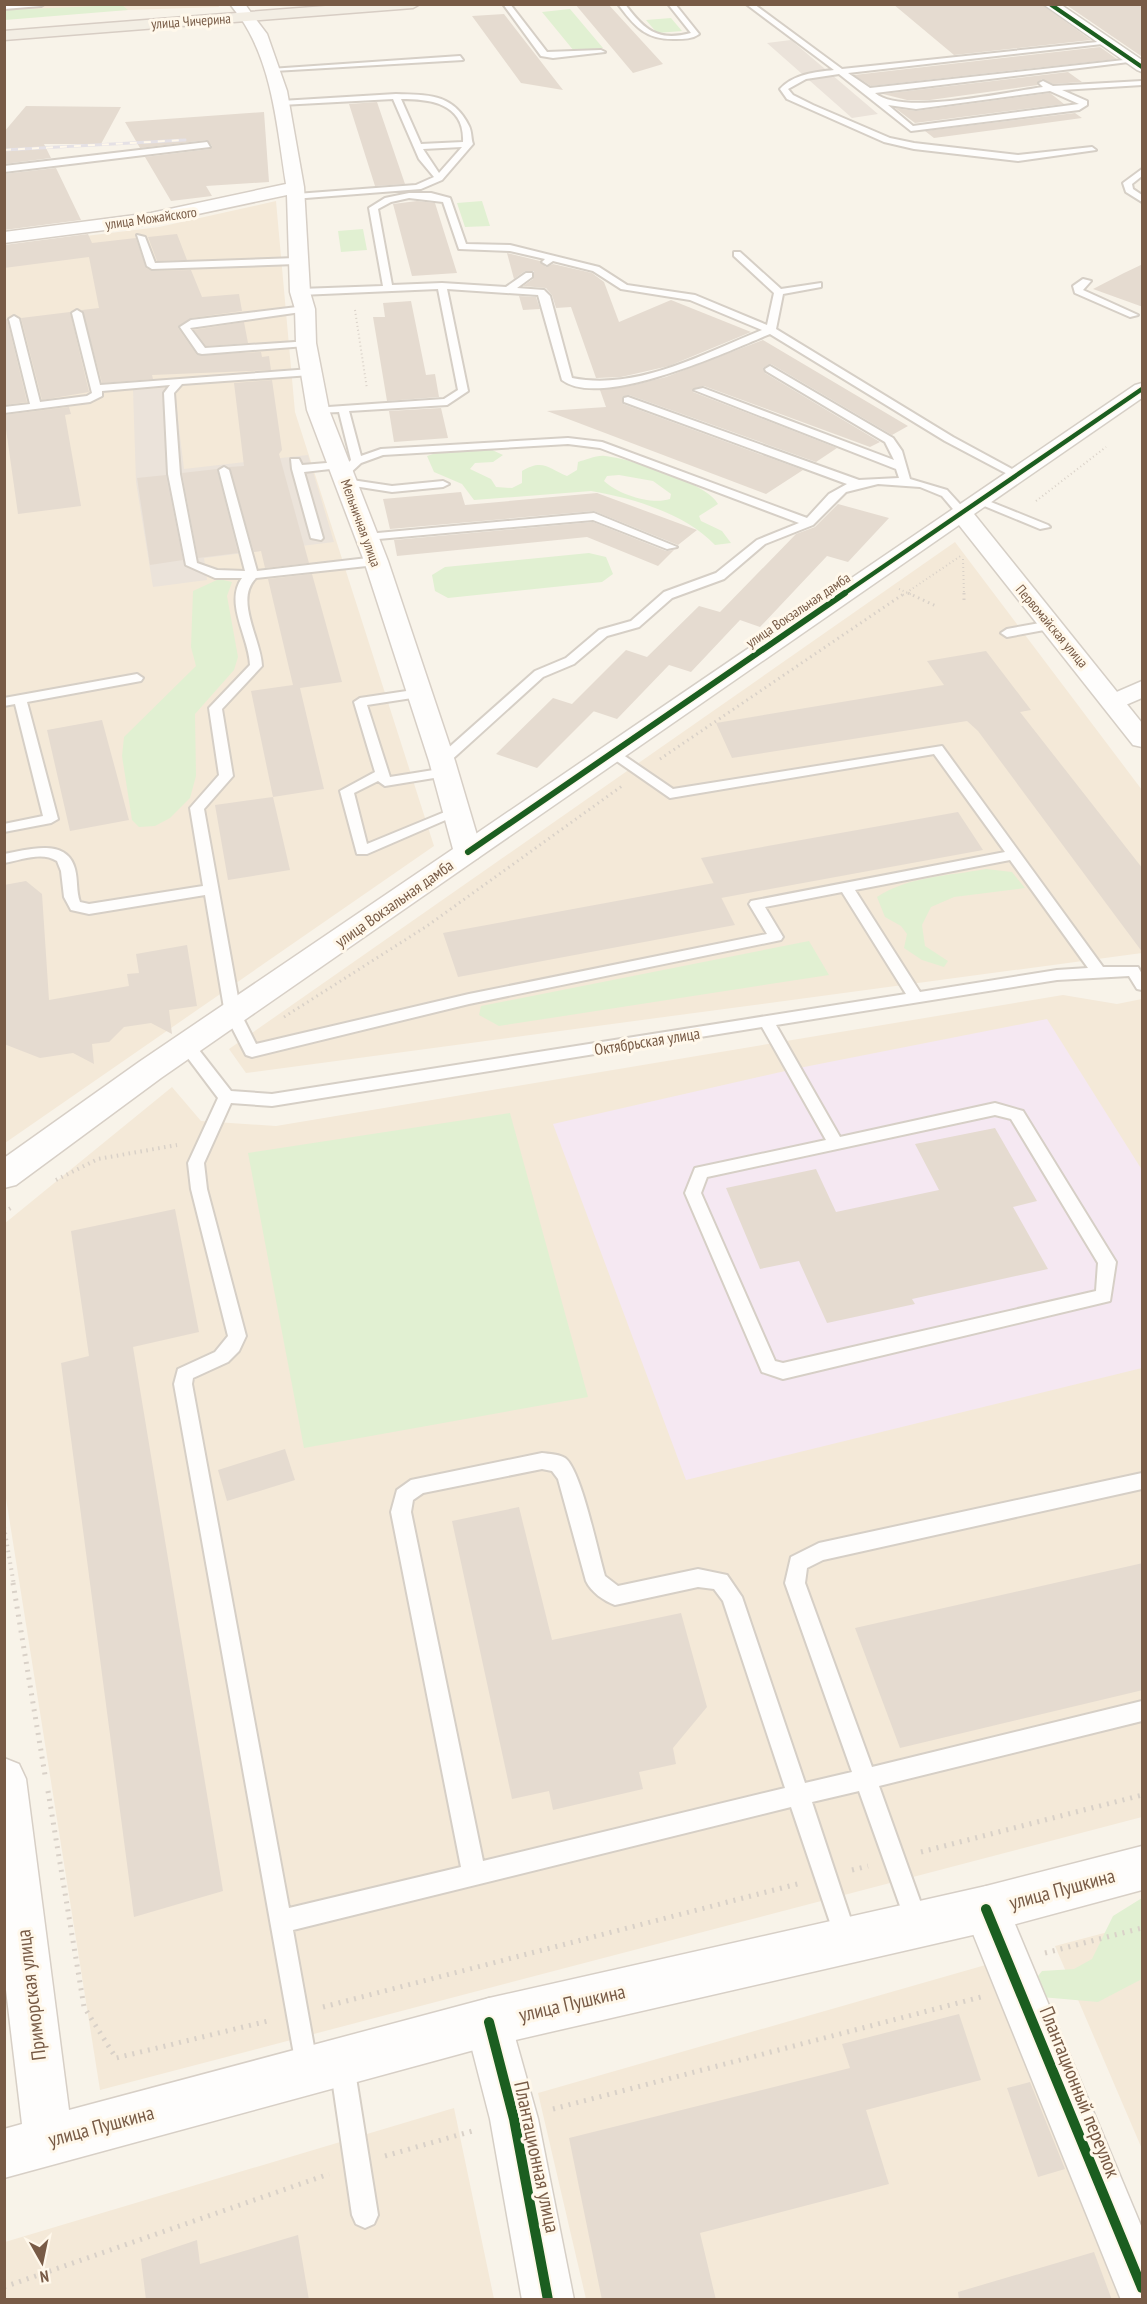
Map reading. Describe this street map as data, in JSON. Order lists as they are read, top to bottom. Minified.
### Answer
{"streets":{"main road":["улица Чичерина","улица Можайского","Мельничная улица","улица Вокзальная дамба","Первомайская улица","улица Пушкина","Приморская улица","Плантационный переулок","Плантационная улица"],"lane":["Октябрьская улица"]},"crossings":[["улица Чичерина","Мельничная улица"],["улица Можайского","Мельничная улица"],["Мельничная улица","улица Вокзальная дамба"],["улица Вокзальная дамба","Первомайская улица"],["улица Пушкина","Приморская улица"],["улица Пушкина","Плантационный переулок"],["улица Пушкина","Плантационная улица"]],"north":"bottom"}
